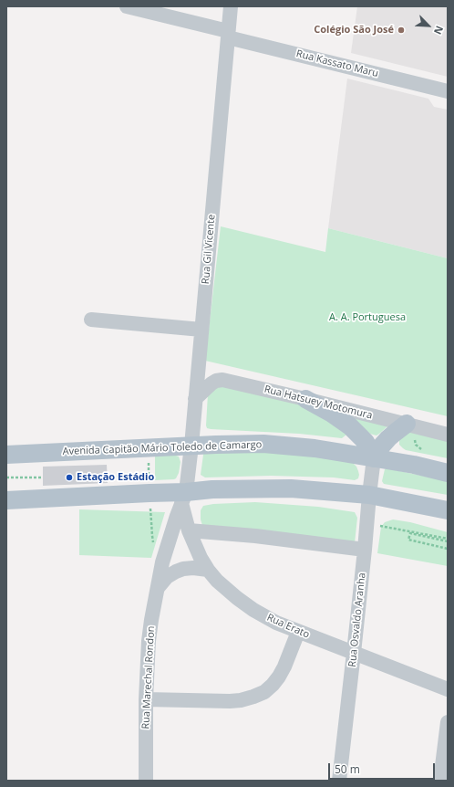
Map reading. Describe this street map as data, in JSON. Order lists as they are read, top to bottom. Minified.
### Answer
{"streets":{"main road":["Avenida Capitão Mário Toledo de Camargo"],"street":["Rua Kassato Maru","Rua Gil Vicente","Rua Hatsuey Motomura","Rua Osvaldo Aranha","Rua Erato","Rua Marechal Rondon"]},"crossings":[["Rua Kassato Maru","Rua Gil Vicente"],["Rua Gil Vicente","Rua Hatsuey Motomura"],["Rua Gil Vicente","Avenida Capitão Mário Toledo de Camargo"],["Rua Gil Vicente","Rua Erato"],["Rua Gil Vicente","Rua Marechal Rondon"],["Avenida Capitão Mário Toledo de Camargo","Rua Osvaldo Aranha"],["Rua Osvaldo Aranha","Rua Erato"],["Rua Erato","Rua Marechal Rondon"]],"parks":["A. A. Portuguesa"],"places":["Colégio São José","Estação Estádio"],"scale_bar":"50 m","north":"bottom right"}
